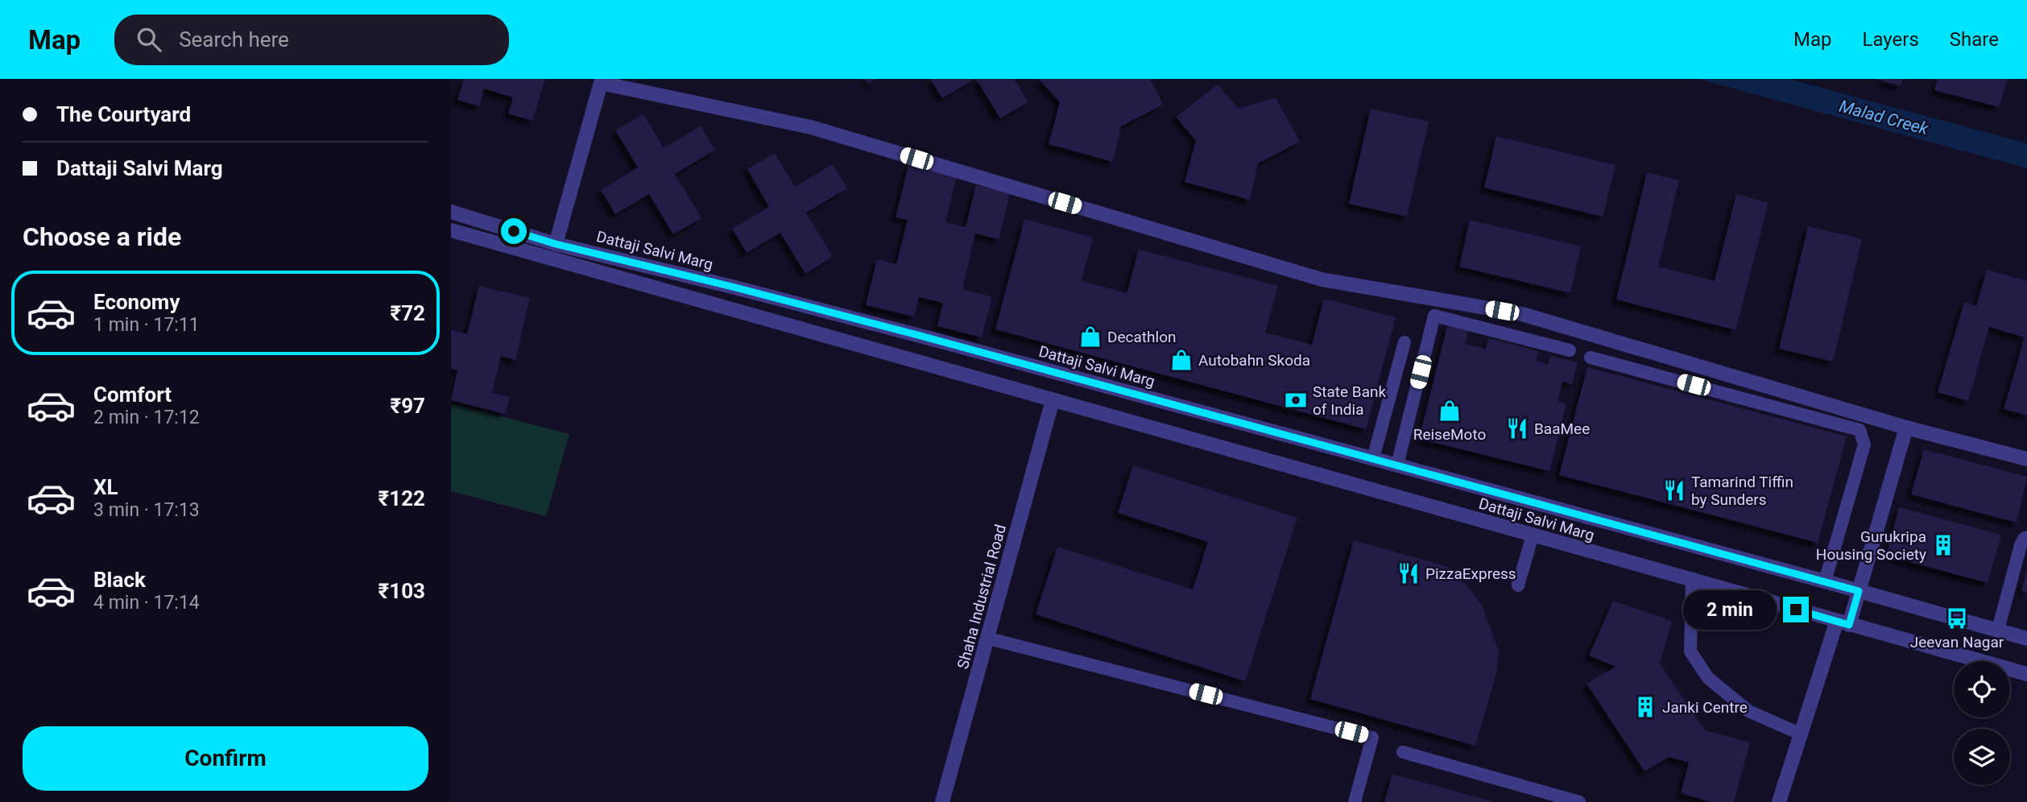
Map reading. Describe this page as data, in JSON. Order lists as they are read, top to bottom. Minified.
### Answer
{"streets":{"street":["Dattaji Salvi Marg","Shaha Industrial Road"]},"crossings":[["Dattaji Salvi Marg","Shaha Industrial Road"]],"water":["Malad Creek"],"places":{"shop":["Decathlon","Autobahn Skoda","ReiseMoto"],"bank":["State Bank of India"],"restaurant":["BaaMee","Tamarind Tiffin by Sunders","PizzaExpress"],"building":["Gurukripa Housing Society","Janki Centre"],"bus stop":["Jeevan Nagar"]},"page":{"header":"Map","search":"Search here","nav":["Map","Layers","Share"],"banner":["The Courtyard","Dattaji Salvi Marg"],"heading":"Choose a ride","list":[{"name":"Economy","note":"1 min · 17:11","value":"₹72"},{"name":"Comfort","note":"2 min · 17:12","value":"₹97"},{"name":"XL","note":"3 min · 17:13","value":"₹122"},{"name":"Black","note":"4 min · 17:14","value":"₹103"}],"bubble":"2 min","buttons":"Confirm"}}
